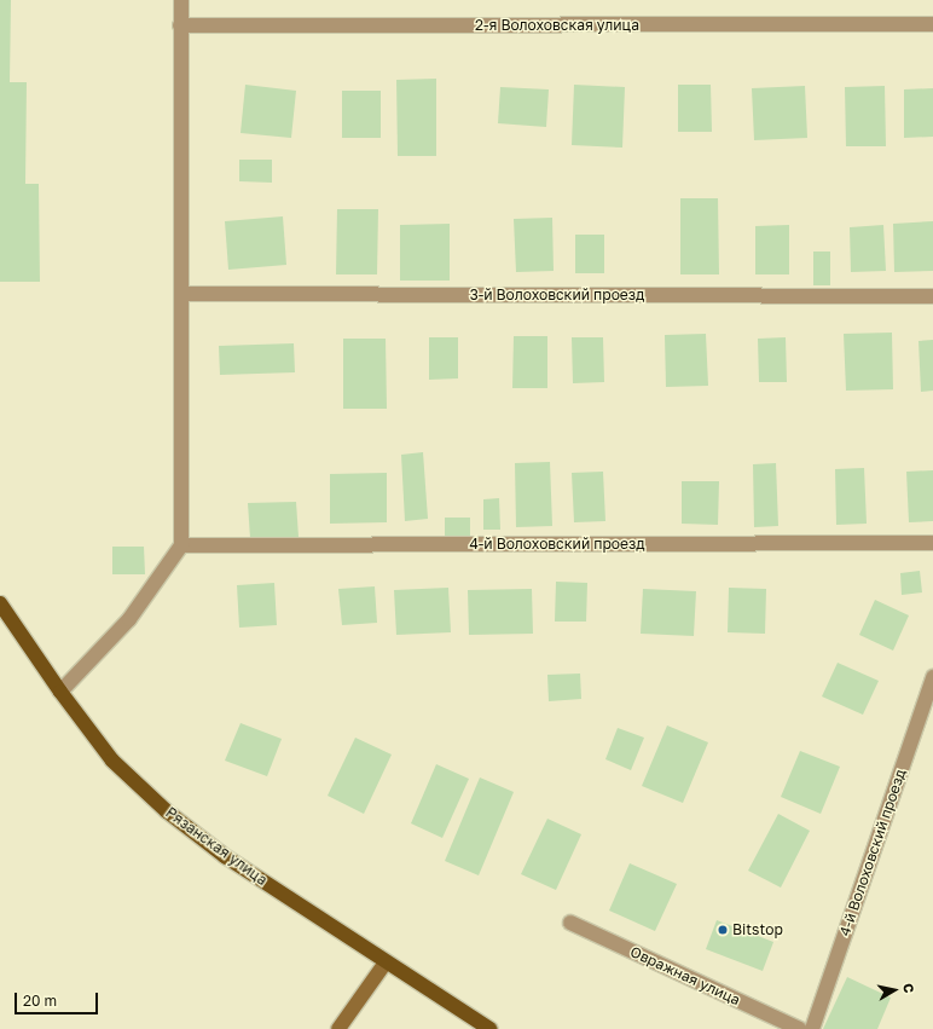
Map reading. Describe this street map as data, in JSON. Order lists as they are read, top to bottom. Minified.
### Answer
{"streets":{"main road":["Рязанская улица"],"street":["2-я Волоховская улица","3-й Волоховский проезд","4-й Волоховский проезд","Овражная улица"]},"places":["Bitstop"],"scale_bar":"20 m","north":"right"}
